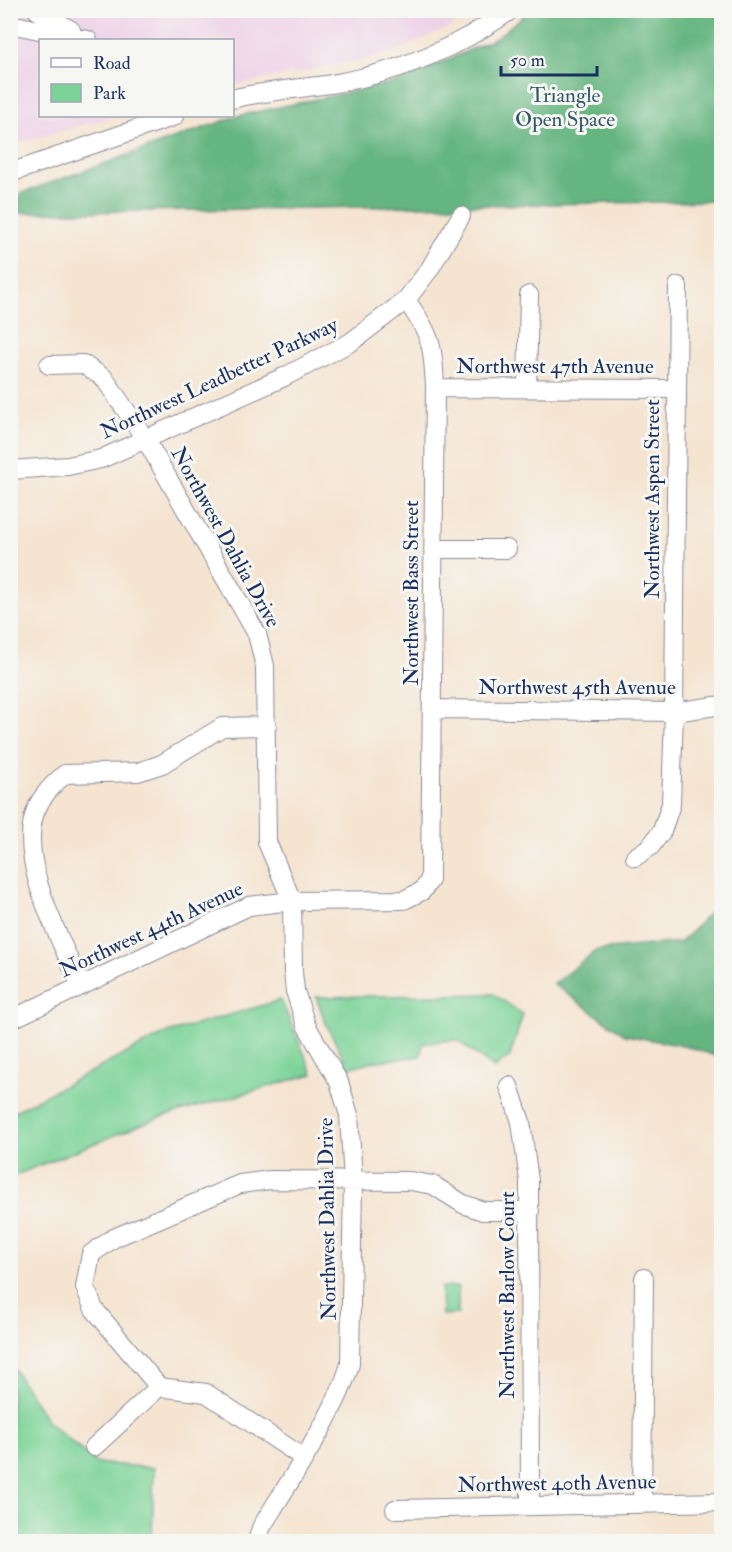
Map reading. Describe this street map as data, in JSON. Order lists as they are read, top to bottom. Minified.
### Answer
{"streets":{"street":["Northwest 47th Avenue","Northwest Leadbetter Parkway","Northwest Aspen Street","Northwest Dahlia Drive","Northwest Bass Street","Northwest 45th Avenue","Northwest 44th Avenue","Northwest Barlow Court","Northwest 40th Avenue"]},"crossings":[["Northwest 47th Avenue","Northwest Aspen Street"],["Northwest 47th Avenue","Northwest Bass Street"],["Northwest Leadbetter Parkway","Northwest Dahlia Drive"],["Northwest Leadbetter Parkway","Northwest Bass Street"],["Northwest Aspen Street","Northwest 45th Avenue"],["Northwest Dahlia Drive","Northwest 44th Avenue"],["Northwest Bass Street","Northwest 45th Avenue"],["Northwest Bass Street","Northwest 44th Avenue"],["Northwest Barlow Court","Northwest 40th Avenue"]],"parks":["Triangle Open Space"],"legend":["Road","Park"],"scale_bar":"50 m"}
